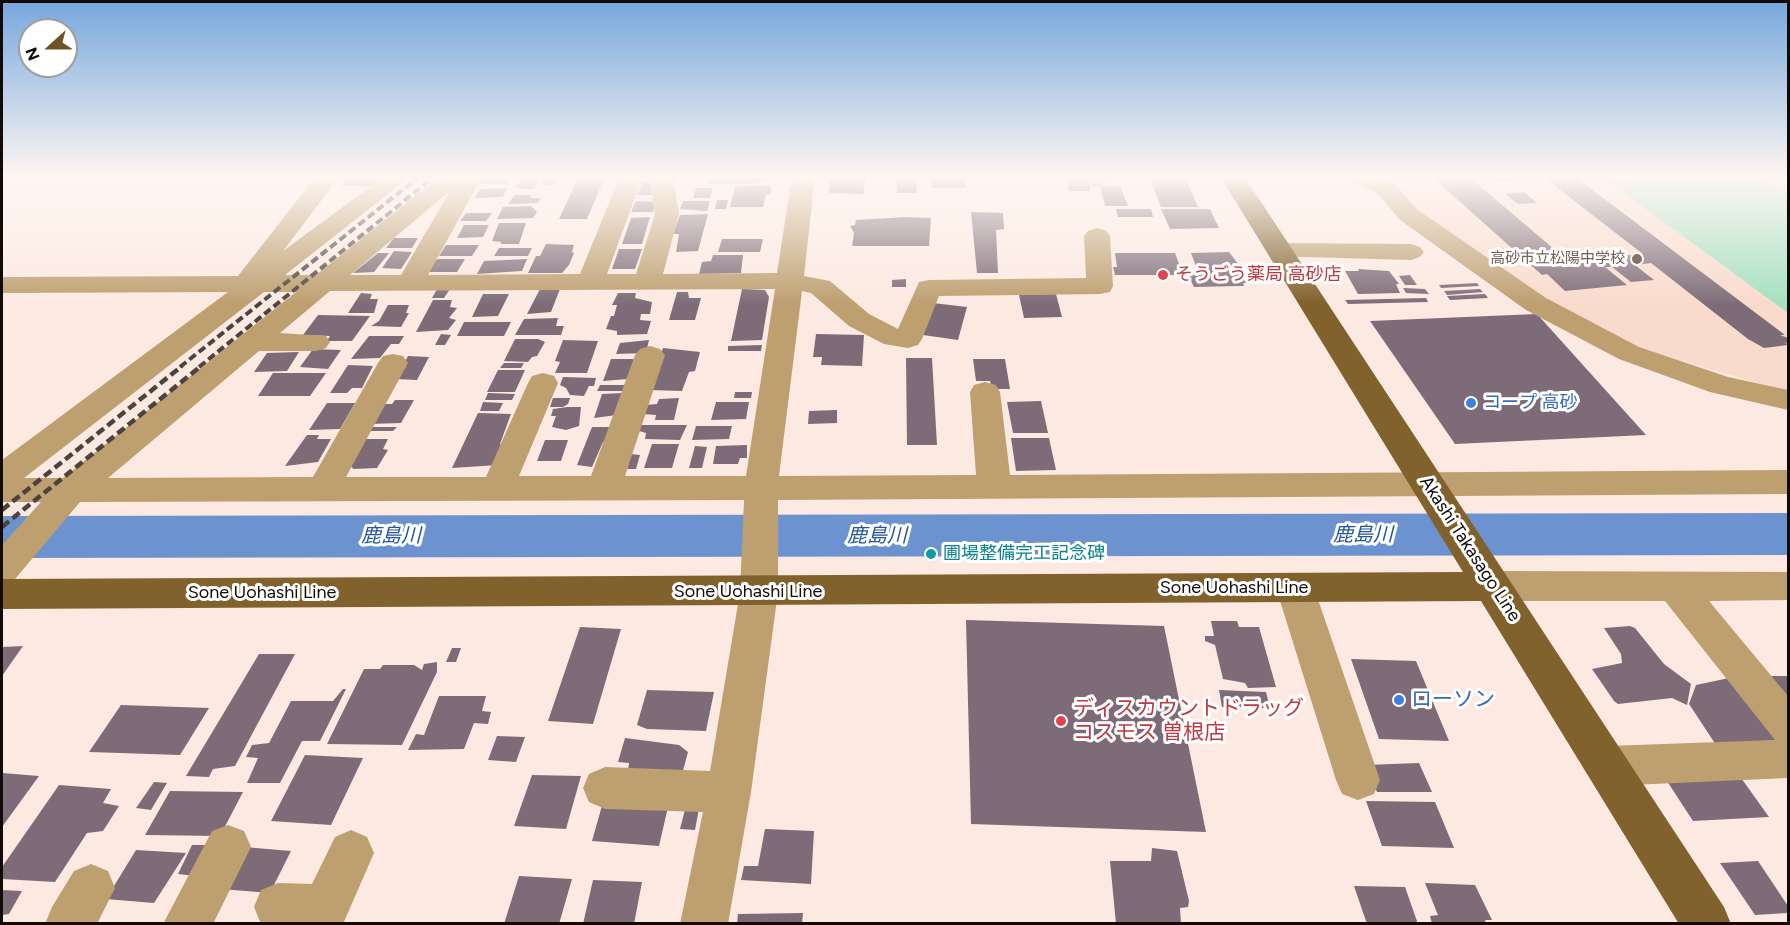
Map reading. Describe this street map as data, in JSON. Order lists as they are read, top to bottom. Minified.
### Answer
{"streets":{"main road":["Akashi Takasago Line","Sone Uohashi Line"]},"crossings":[["Akashi Takasago Line","Sone Uohashi Line"]],"water":["鹿島川"],"places":["高砂市立松陽中学校","そうごう薬局 高砂店","コープ 高砂","圃場整備完工記念碑","ローソン","ディスカウントドラッグ コスモス 曽根店"],"north":"left"}
